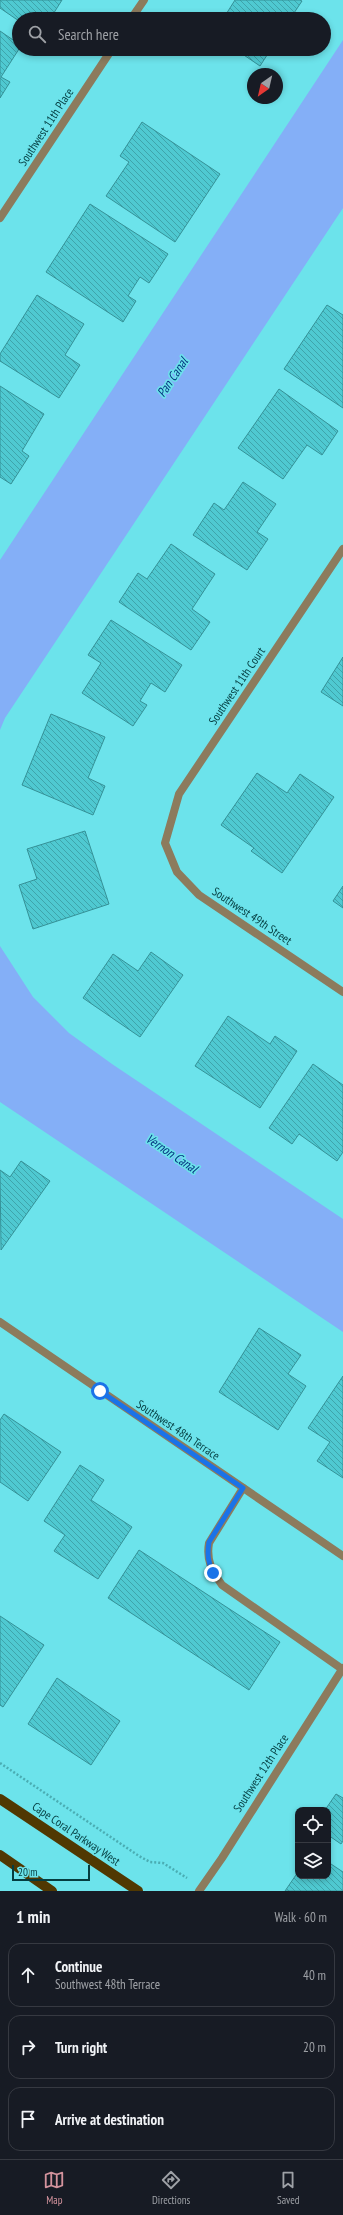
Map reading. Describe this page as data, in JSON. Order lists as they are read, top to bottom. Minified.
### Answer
{"streets":{"main road":["Cape Coral Parkway West"],"street":["Southwest 11th Place","Southwest 11th Court","Southwest 49th Street","Southwest 48th Terrace","Southwest 12th Place"]},"crossings":[["Southwest 11th Court","Southwest 49th Street"]],"water":["Pan Canal","Vernon Canal"],"scale_bar":"20 m","north":"bottom left","page":{"search":"Search here","scale":"20 m","heading":["1 min","Walk · 60 m"],"list":[["Continue","Southwest 48th Terrace","40 m"],["Turn right","20 m"],"Arrive at destination"],"nav":["Map","Directions","Saved"]}}
